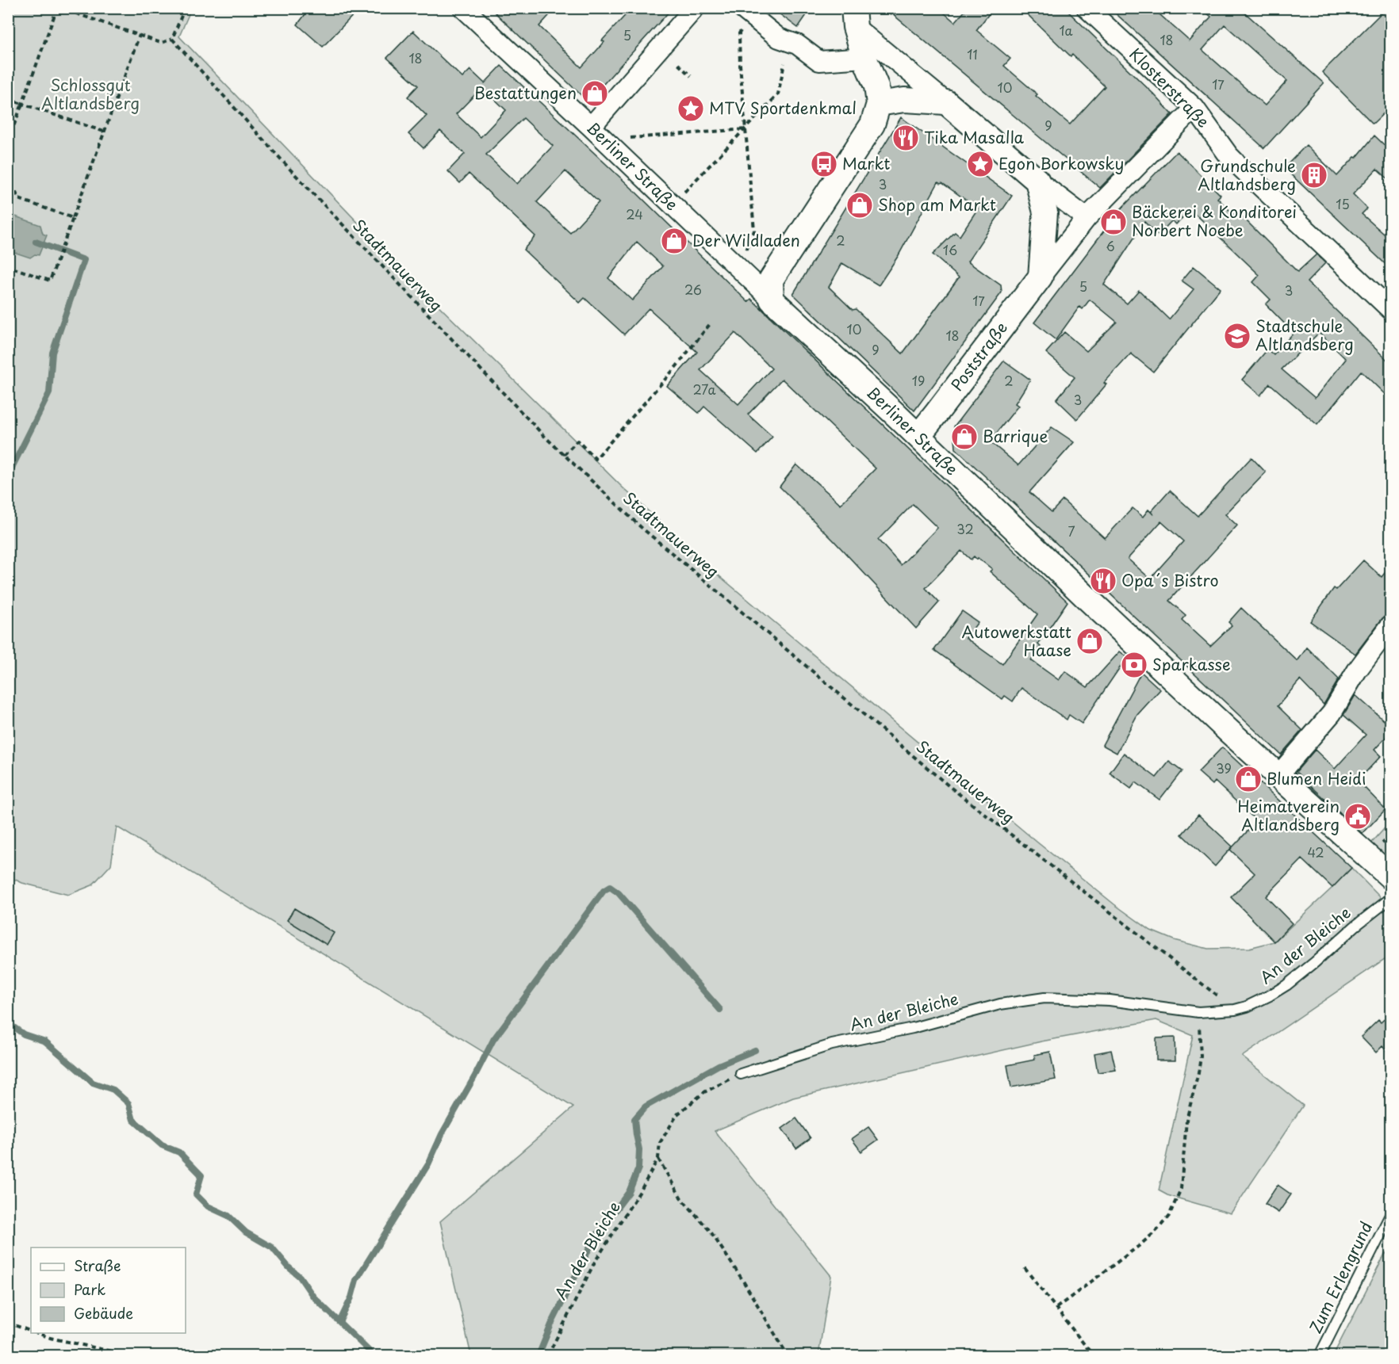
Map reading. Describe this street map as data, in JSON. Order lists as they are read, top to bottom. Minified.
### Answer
{"streets":{"street":["Klosterstraße","Berliner Straße","Poststraße"],"lane":["An der Bleiche","Zum Erlengrund"],"path":["Stadtmauerweg"]},"crossings":[["Klosterstraße","Poststraße"],["Berliner Straße","Poststraße"],["Stadtmauerweg","An der Bleiche"]],"parks":["Schlossgut Altlandsberg"],"places":{"shop":["Bestattungen","Shop am Markt","Bäckerei & Konditorei Norbert Noebe","Der Wildladen","Barrique","Autowerkstatt Haase","Blumen Heidi"],"place":["MTV Sportdenkmal","Egon Borkowsky"],"restaurant":["Tika Masalla","Opa´s Bistro"],"bus stop":["Markt"],"building":["Grundschule Altlandsberg"],"school or university":["Stadtschule Altlandsberg"],"bank":["Sparkasse"],"public building":["Heimatverein Altlandsberg"]},"house_numbers":["1a","5","18","11","18","17","10","9","3","15","24","2","6","16","5","26","3","17","10","18","9","19","2","27a","3","32","7","39","42"],"legend":["Straße","Park","Gebäude"]}
